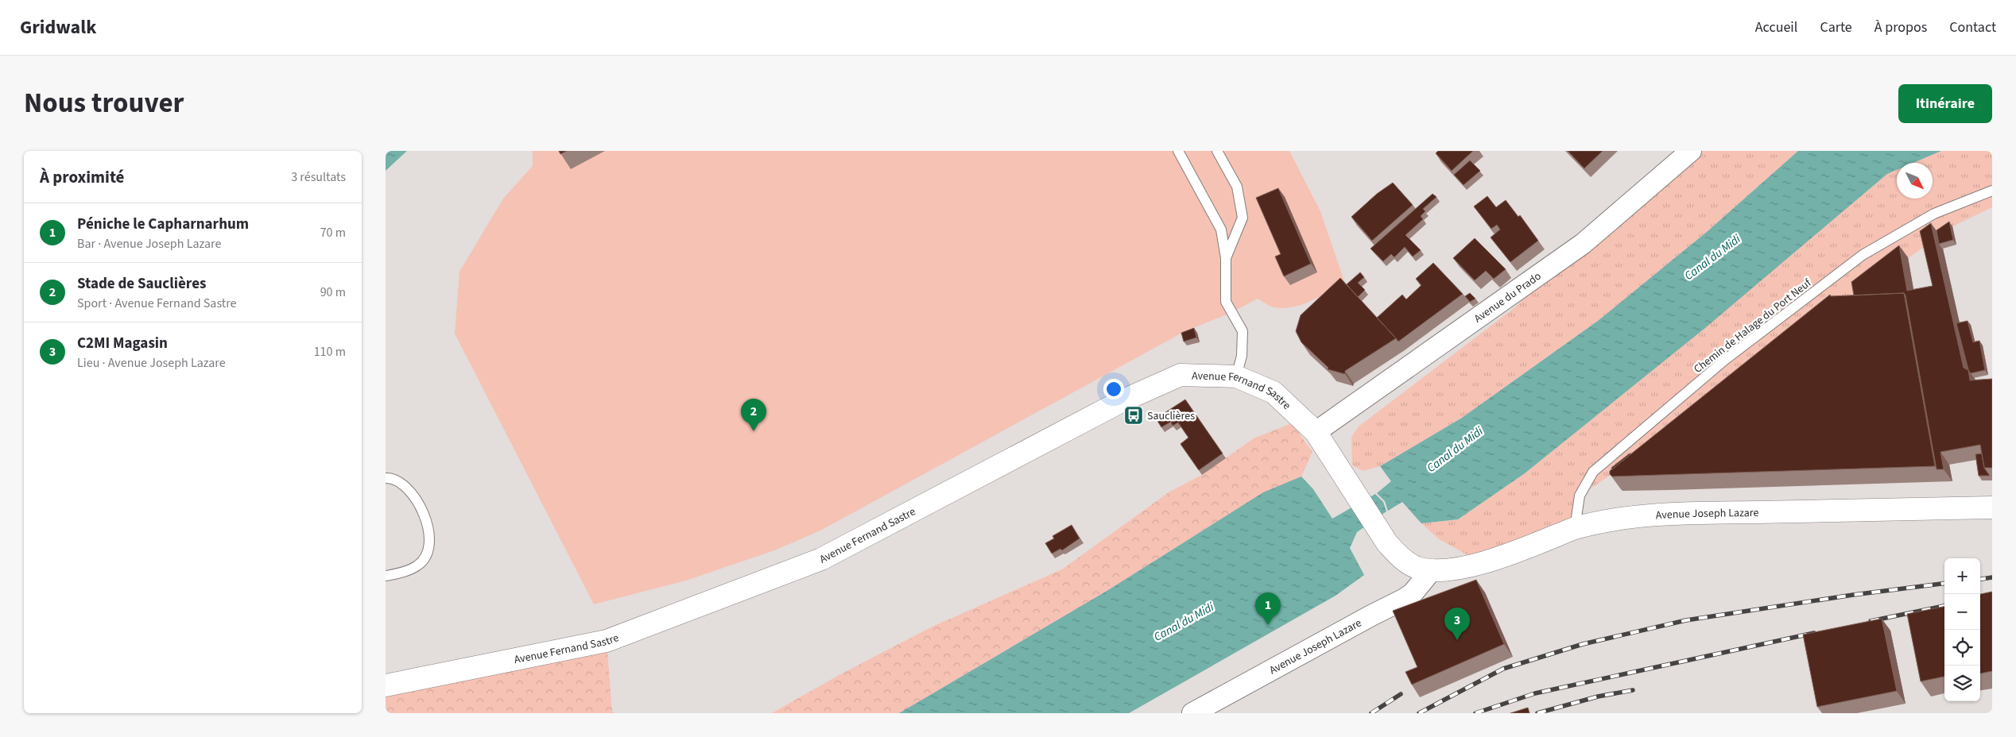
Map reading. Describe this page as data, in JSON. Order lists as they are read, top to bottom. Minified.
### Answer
{"streets":{"main road":["Avenue Fernand Sastre","Avenue Joseph Lazare"],"street":["Avenue du Prado"],"lane":["Chemin de Halage du Port Neuf"]},"crossings":[["Avenue du Prado","Avenue Fernand Sastre"],["Chemin de Halage du Port Neuf","Avenue Joseph Lazare"],["Avenue Fernand Sastre","Avenue Joseph Lazare"]],"water":["Canal du Midi"],"places":{"bus stop":["Sauclières"]},"north":"bottom right","page":{"header":"Gridwalk","nav":["Accueil","Carte","À propos","Contact"],"title":"Nous trouver","buttons":"Itinéraire","heading":["À proximité","3 résultats"],"list":[{"mark":"1","name":"Péniche le Capharnarhum","note":"Bar · Avenue Joseph Lazare","value":"70 m"},{"mark":"2","name":"Stade de Sauclières","note":"Sport · Avenue Fernand Sastre","value":"90 m"},{"mark":"3","name":"C2MI Magasin","note":"Lieu · Avenue Joseph Lazare","value":"110 m"}],"pins":["2","1","3"],"map_buttons":["+","−"]}}
